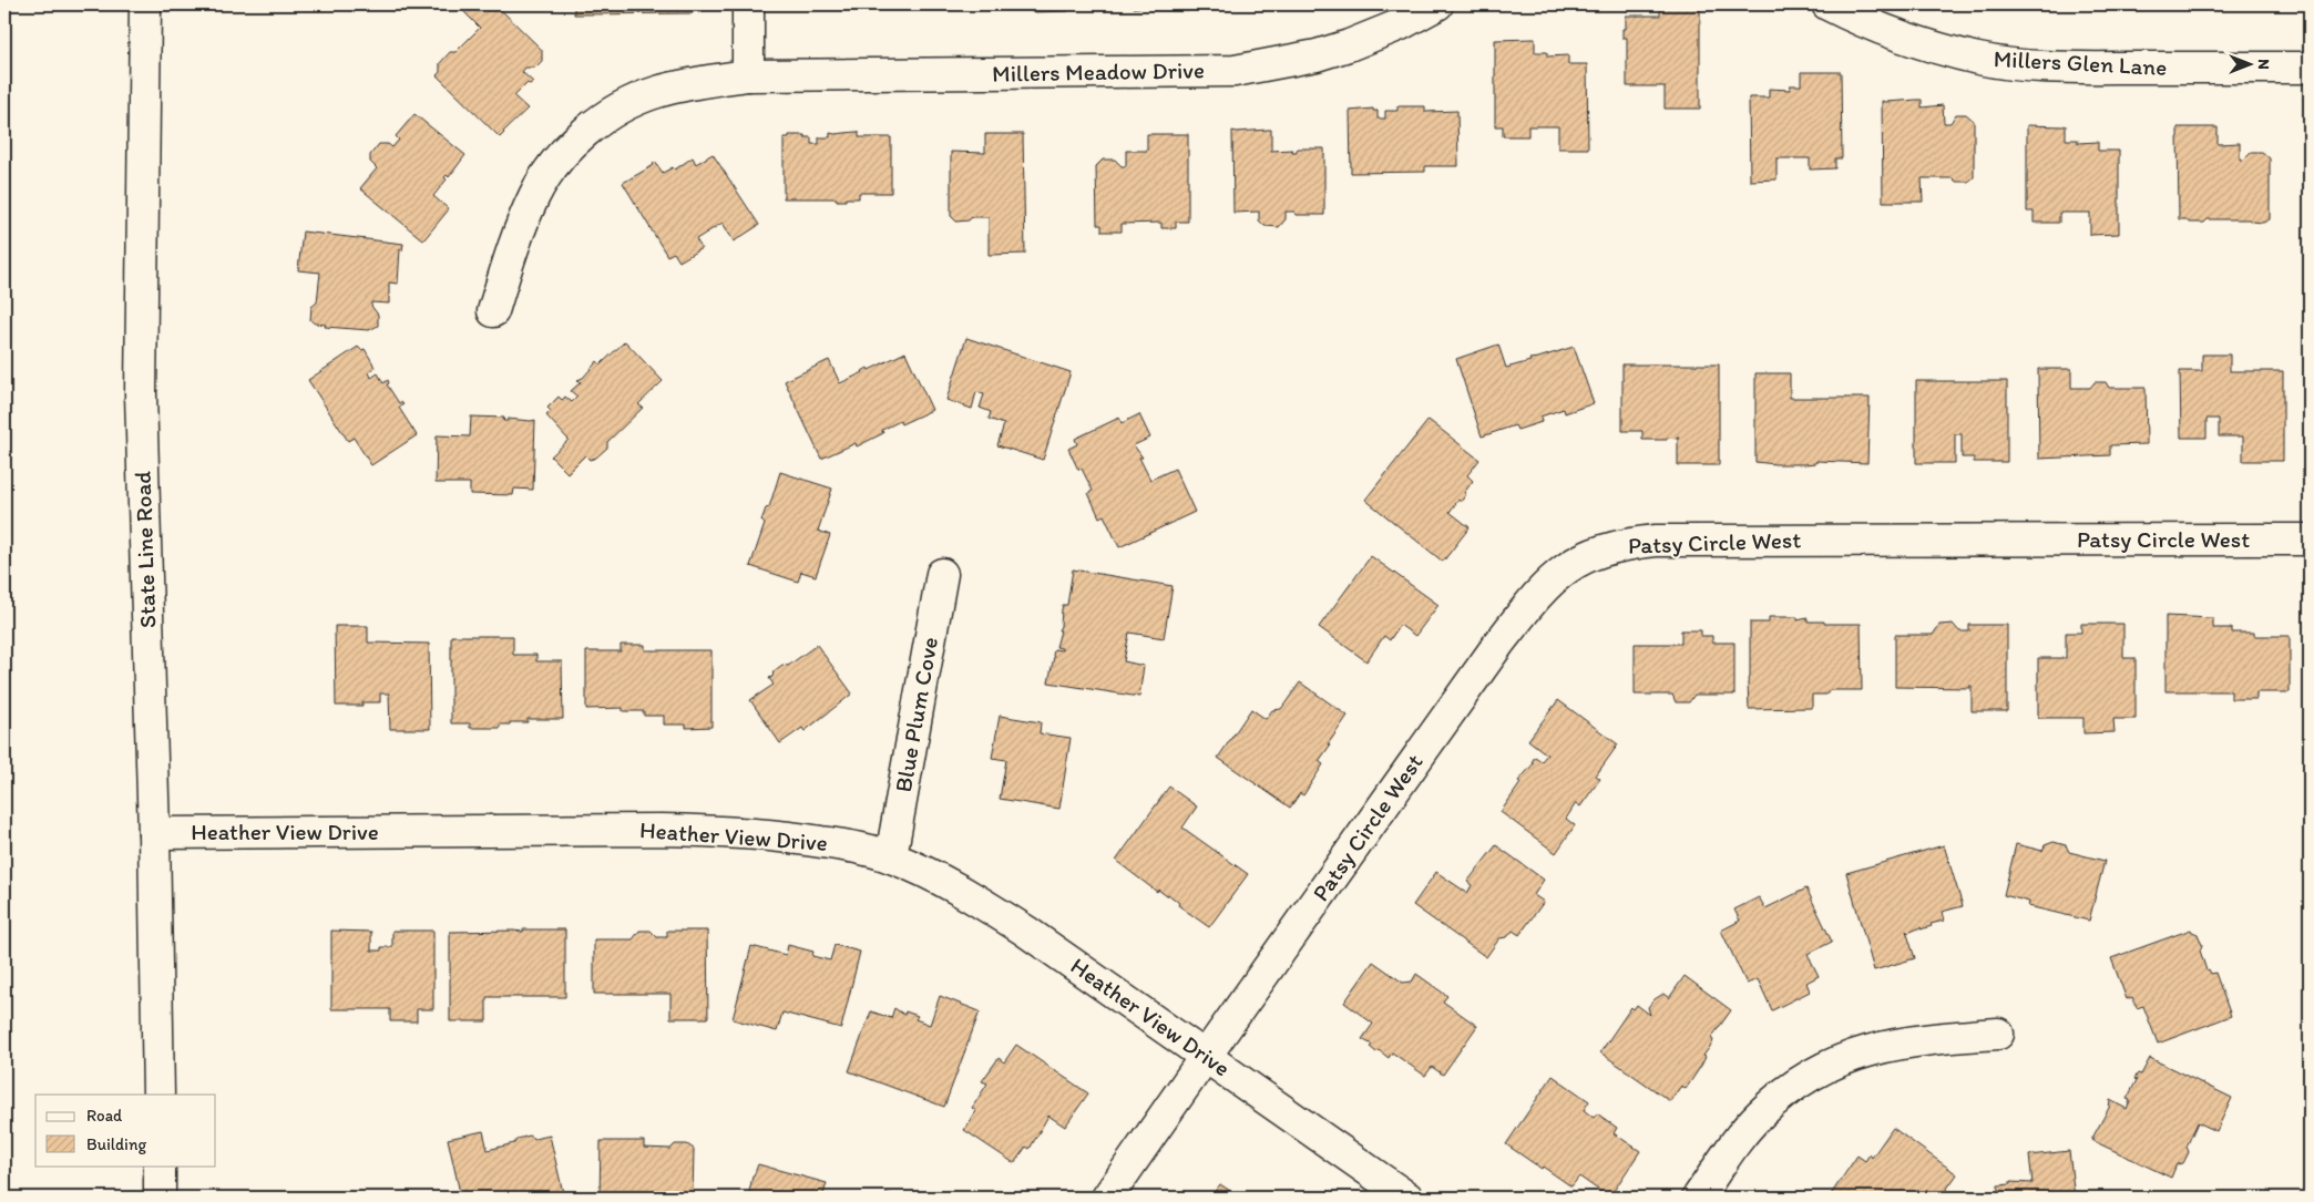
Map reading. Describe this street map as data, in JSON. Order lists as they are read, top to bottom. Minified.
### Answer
{"streets":{"street":["Millers Glen Lane","Millers Meadow Drive","Patsy Circle West","State Line Road","Blue Plum Cove","Heather View Drive"]},"crossings":[["Patsy Circle West","Heather View Drive"],["State Line Road","Heather View Drive"],["Blue Plum Cove","Heather View Drive"]],"legend":["Road","Building"],"north":"right"}
